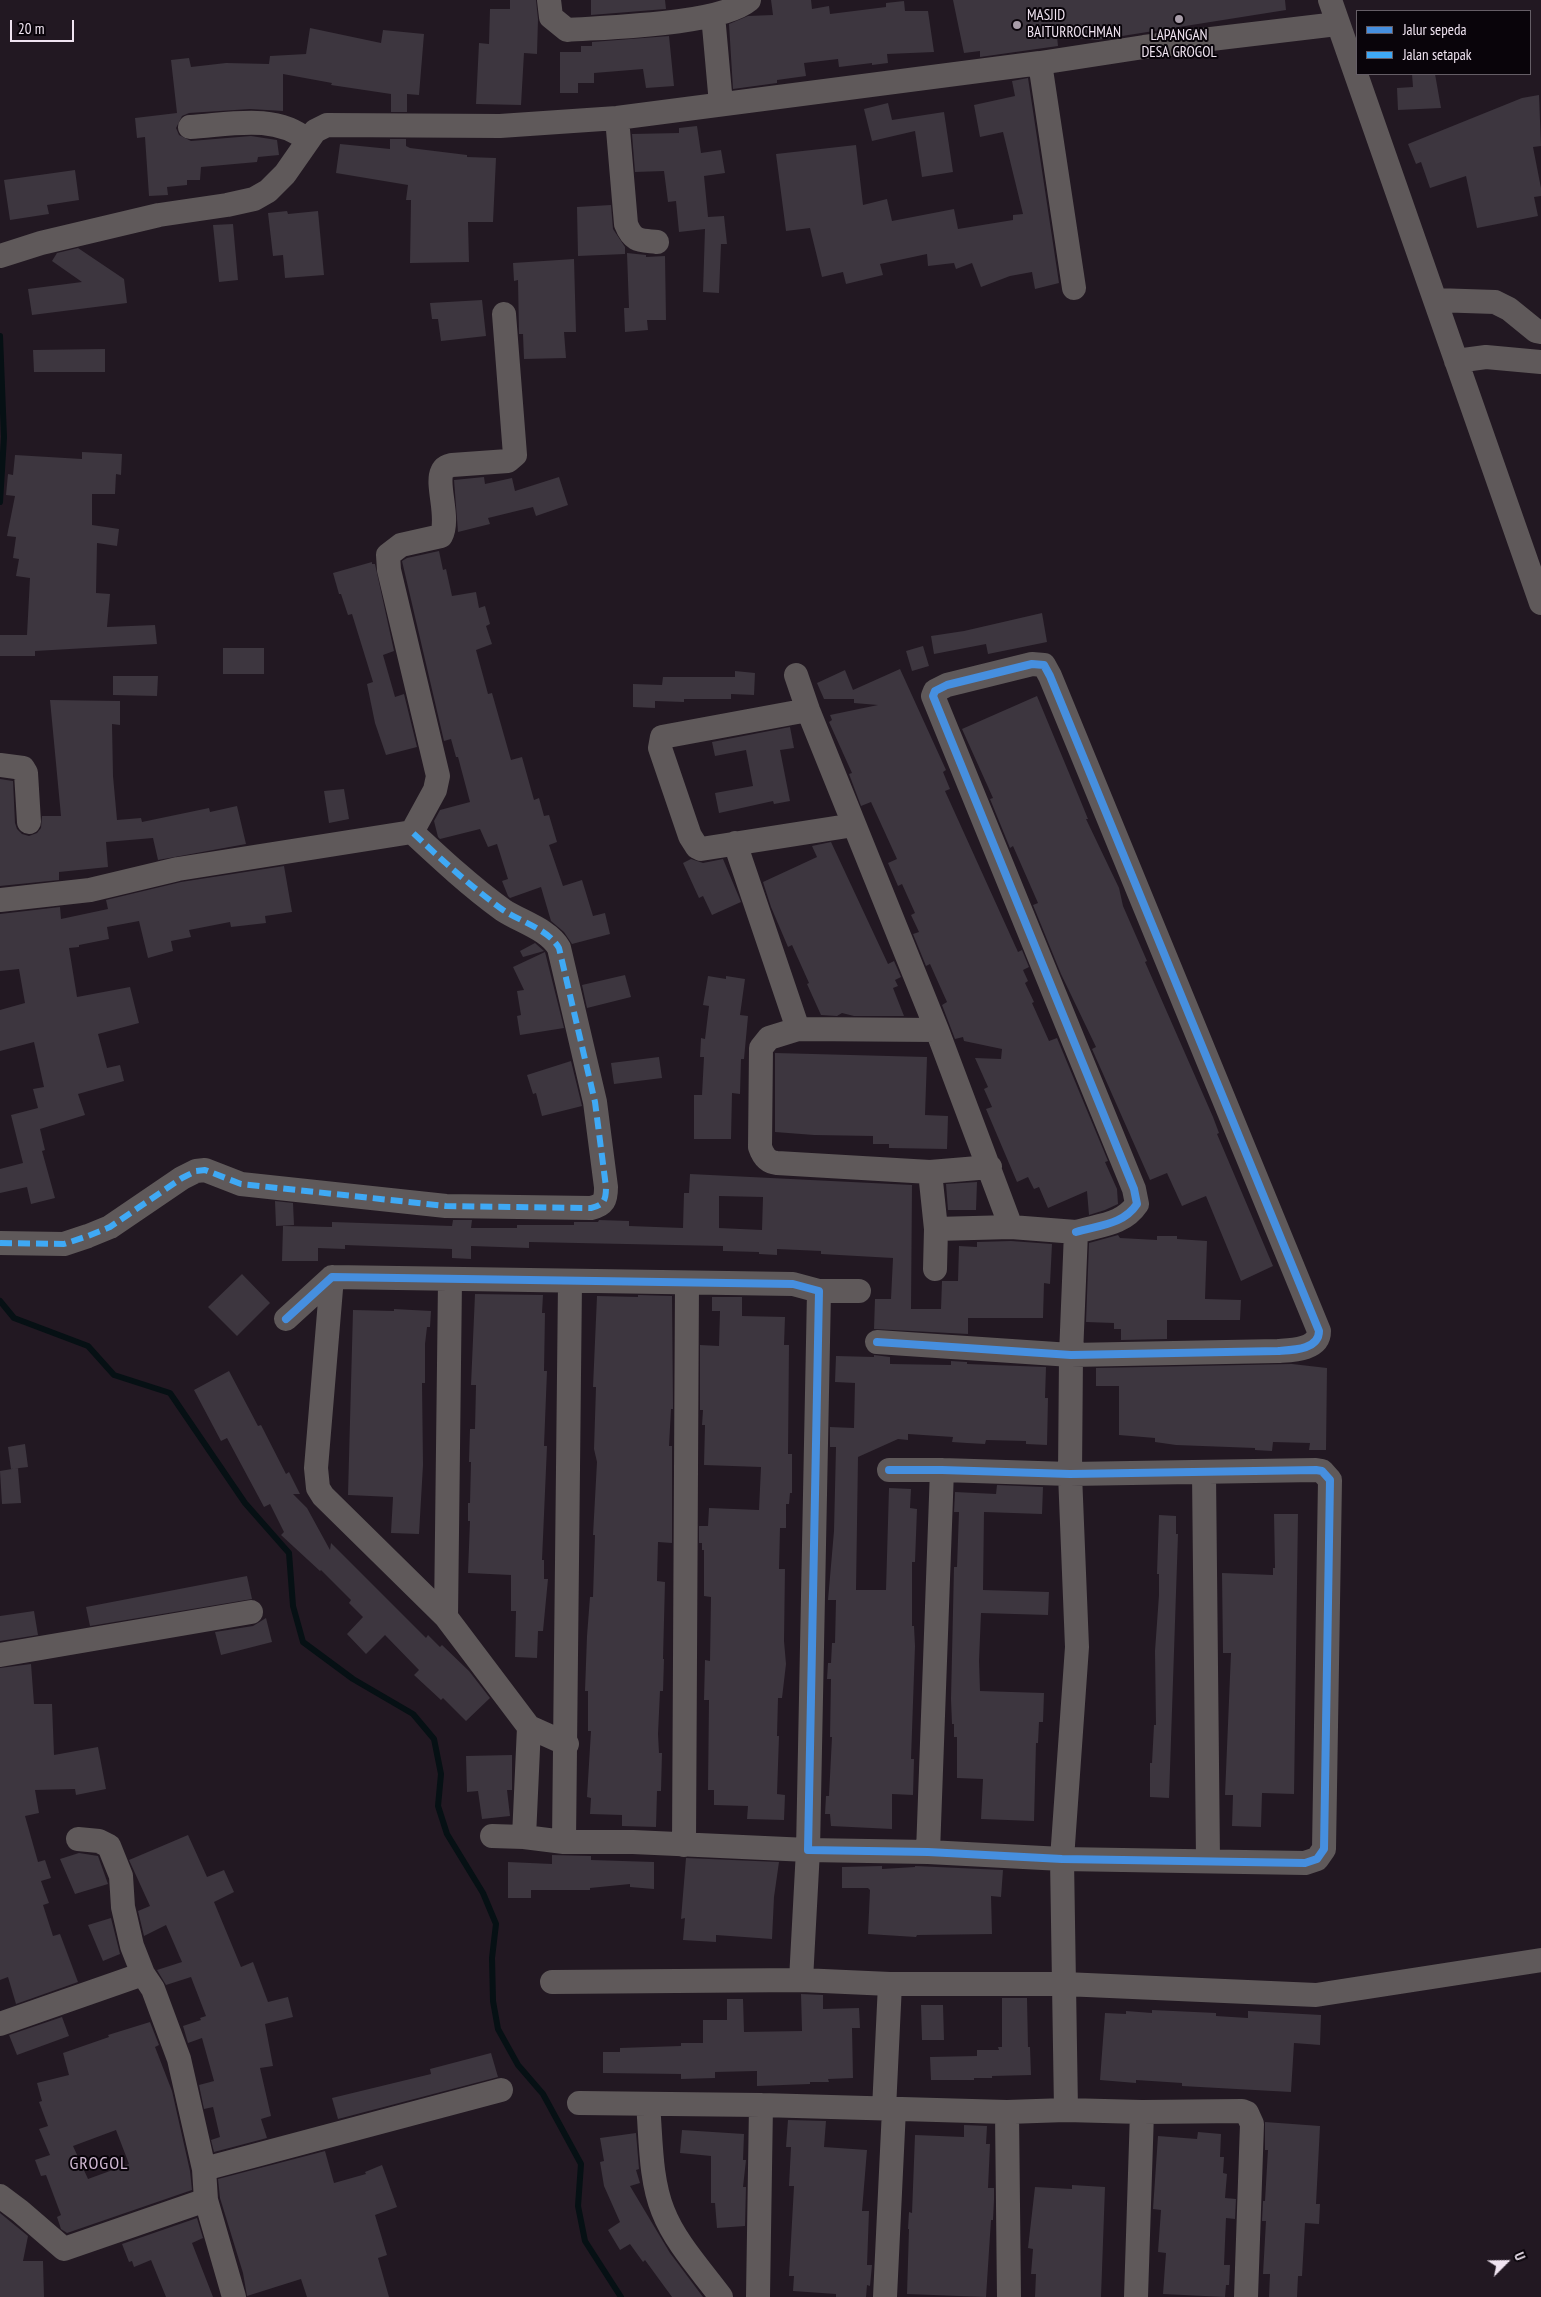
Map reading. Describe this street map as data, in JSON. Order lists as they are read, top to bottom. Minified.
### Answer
{"districts":["GROGOL"],"places":["LAPANGAN DESA GROGOL","MASJID BAITURROCHMAN"],"legend":["Jalur sepeda","Jalan setapak"],"scale_bar":"20 m","north":"top right"}
